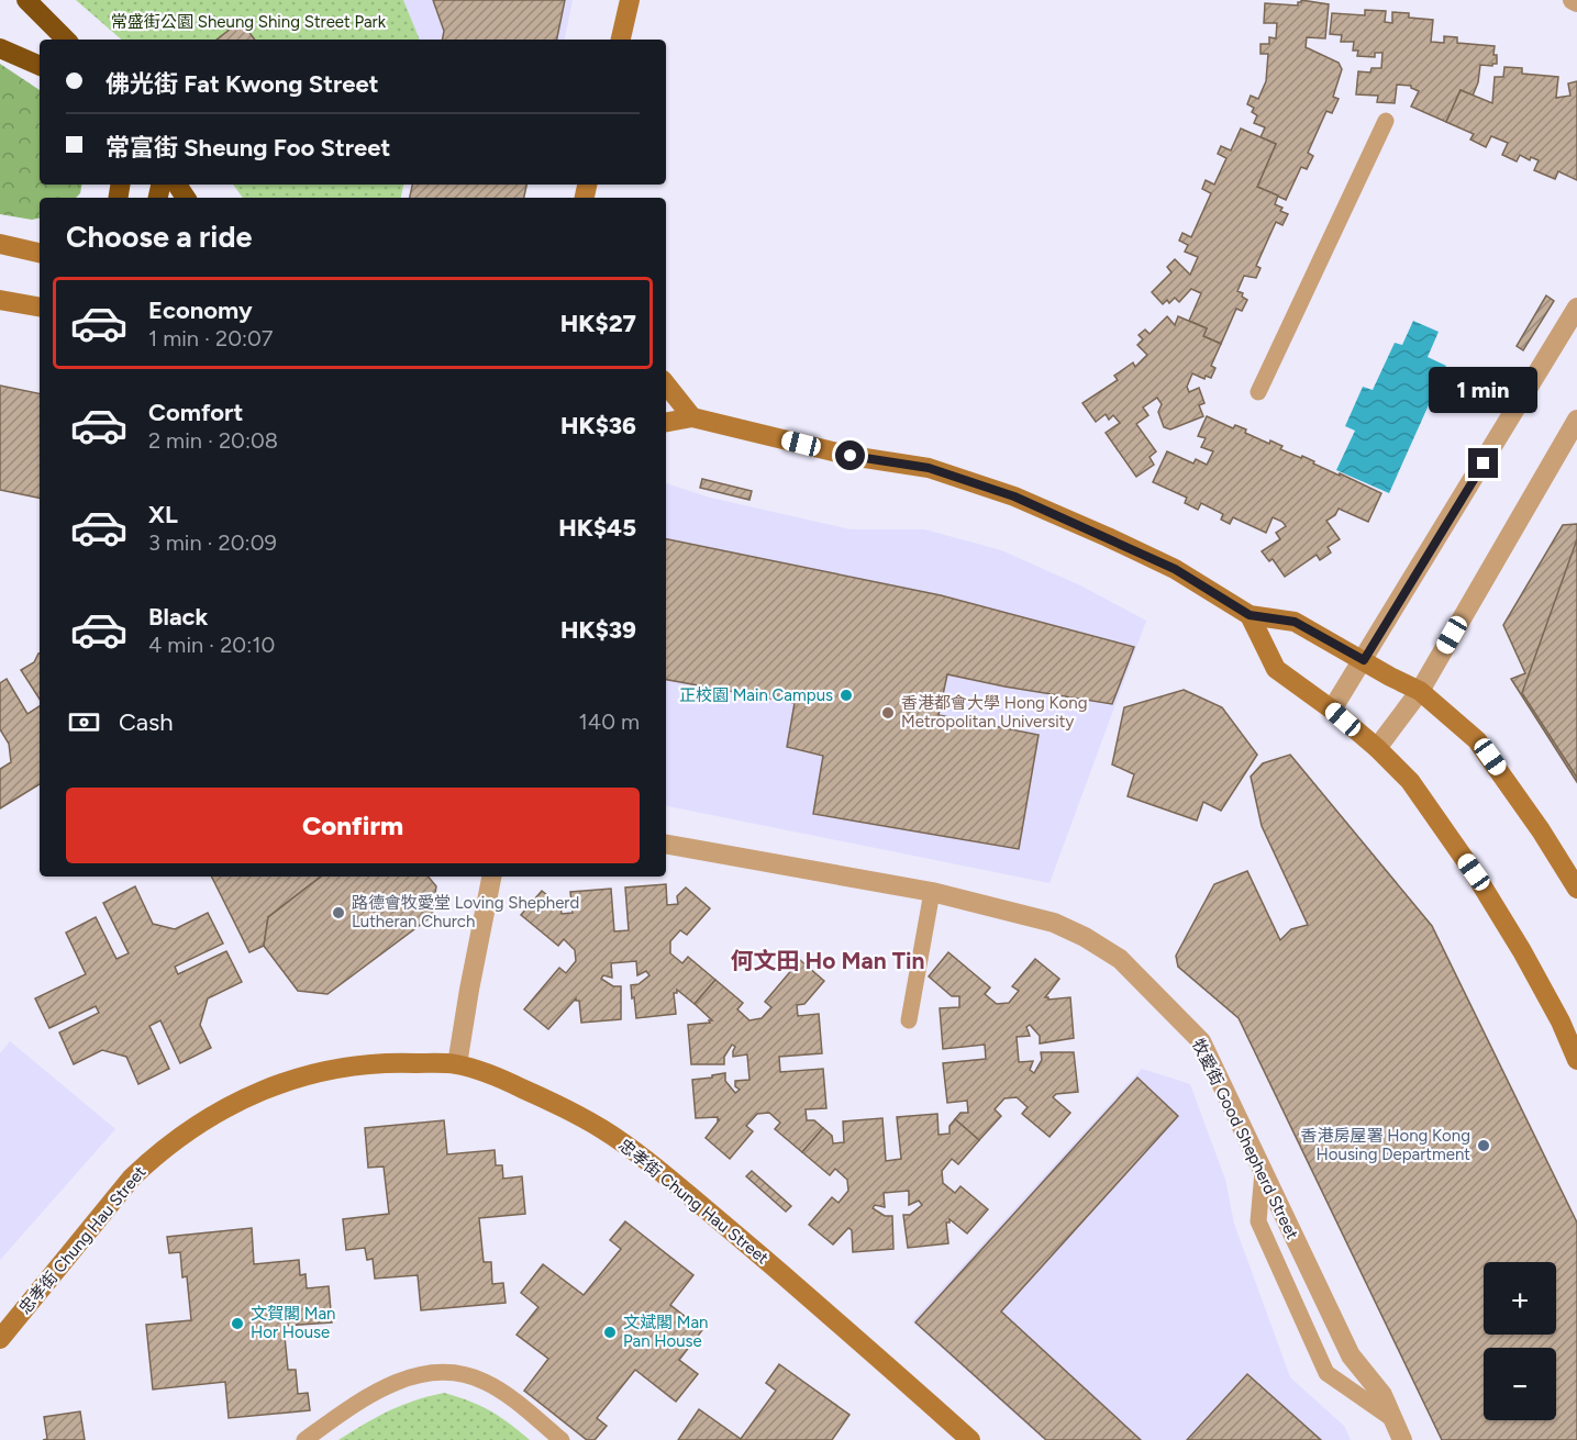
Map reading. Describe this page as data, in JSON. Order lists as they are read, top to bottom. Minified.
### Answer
{"streets":{"main road":["忠孝街 Chung Hau Street"],"street":["牧愛街 Good Shepherd Street"]},"districts":["何文田 Ho Man Tin"],"parks":["常盛街公園 Sheung Shing Street Park"],"places":["正校園 Main Campus","香港都會大學 Hong Kong Metropolitan University","路德會牧愛堂 Loving Shepherd Lutheran Church","香港房屋署 Hong Kong Housing Department","文賀閣 Man Hor House","文斌閣 Man Pan House"],"page":{"banner":["佛光街 Fat Kwong Street","常富街 Sheung Foo Street"],"heading":"Choose a ride","list":[{"name":"Economy","note":"1 min · 20:07","value":"HK$27"},{"name":"Comfort","note":"2 min · 20:08","value":"HK$36"},{"name":"XL","note":"3 min · 20:09","value":"HK$45"},{"name":"Black","note":"4 min · 20:10","value":"HK$39"}],"bubble":"1 min","pay":["Cash","140 m"],"buttons":"Confirm","map_buttons":["+","−"]}}
